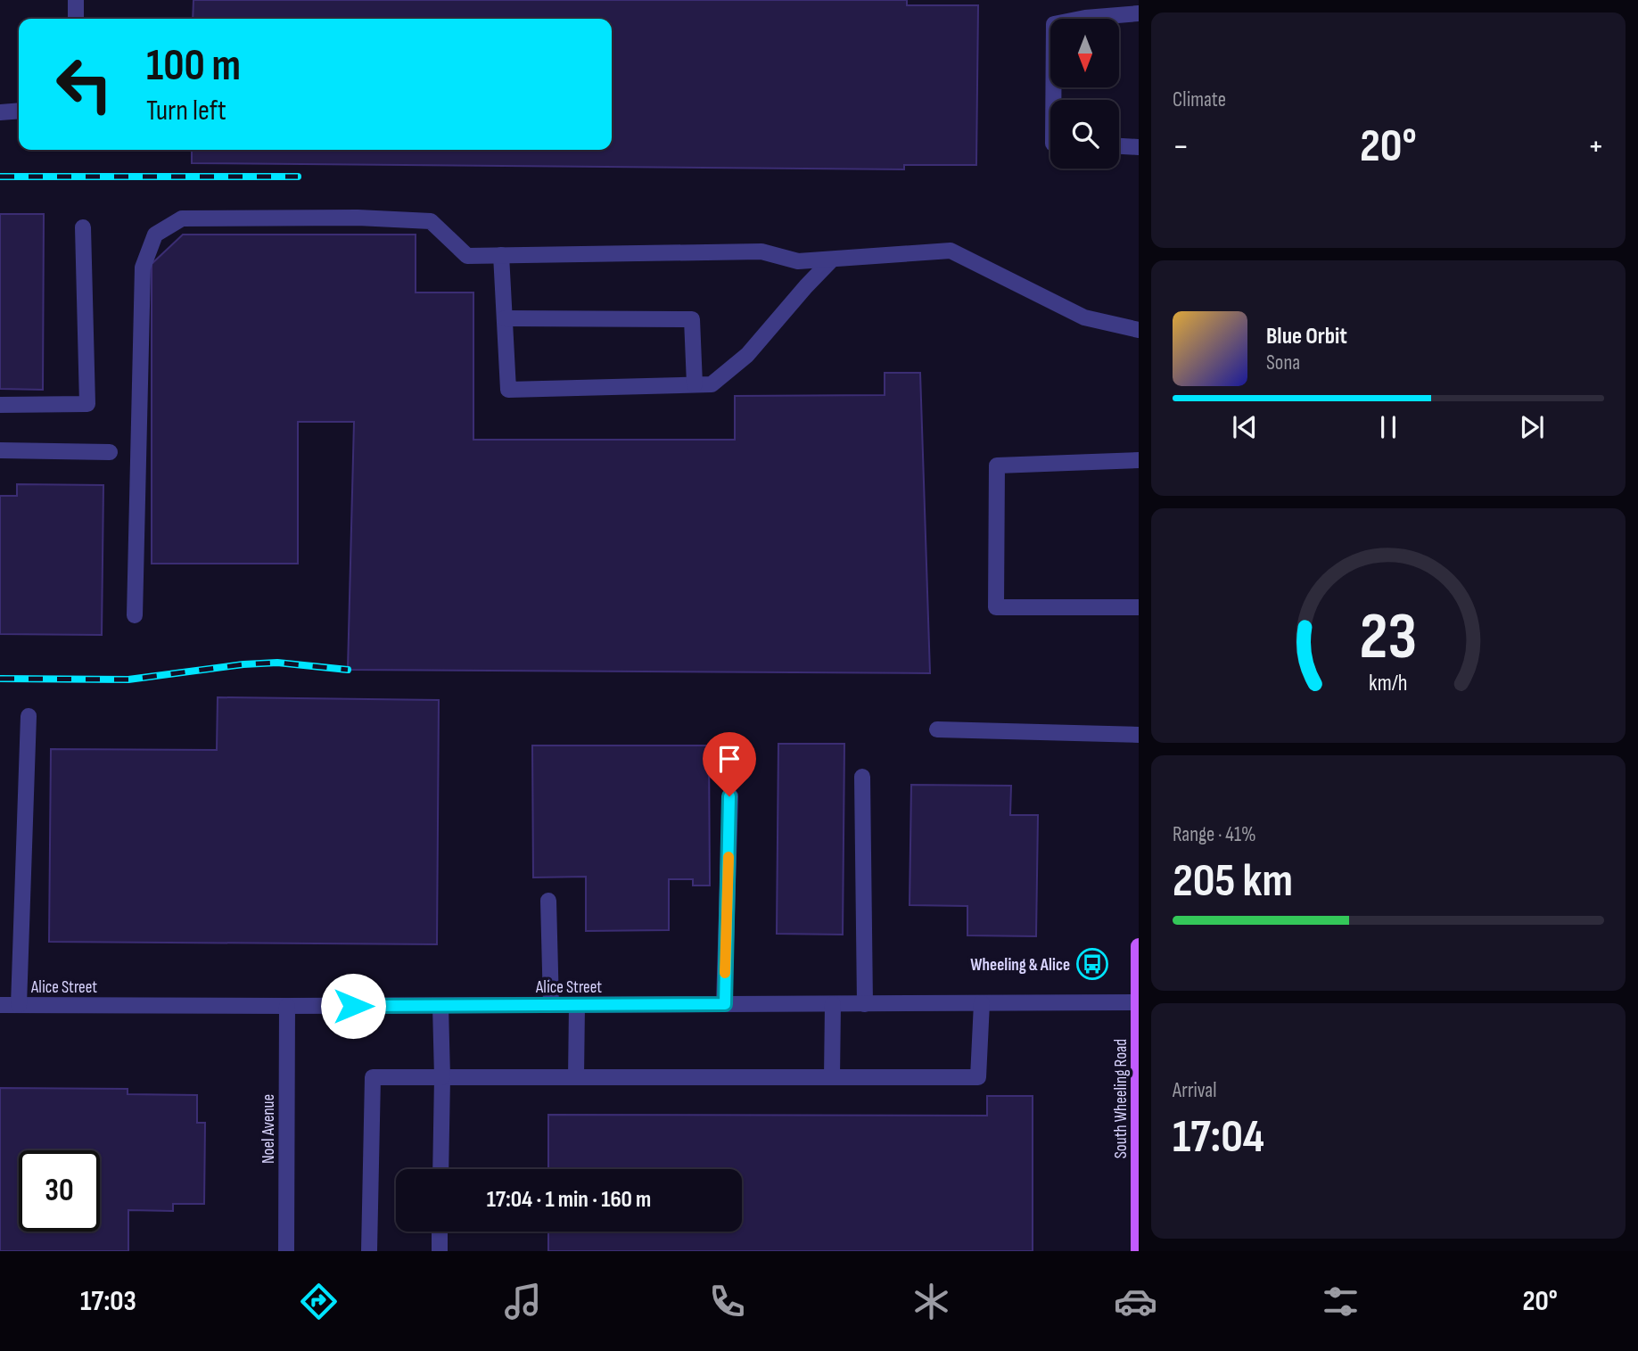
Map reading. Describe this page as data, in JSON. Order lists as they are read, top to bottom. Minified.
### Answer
{"streets":{"main road":["South Wheeling Road"],"street":["Alice Street","Noel Avenue"]},"crossings":[["Alice Street","South Wheeling Road"],["Alice Street","Noel Avenue"]],"places":{"bus stop":["Wheeling & Alice"]},"north":"bottom","page":{"tile":["Climate",["Range · 41%","205 km"],["Arrival","17:04"]],"turn":["100 m","Turn left"],"heat":["−","20°","+"],"song":["Blue Orbit","Sona"],"limit":"30","trip":"17:04 · 1 min · 160 m","tabs":["17:03","20°"],"gauge":["23","km/h"]}}
